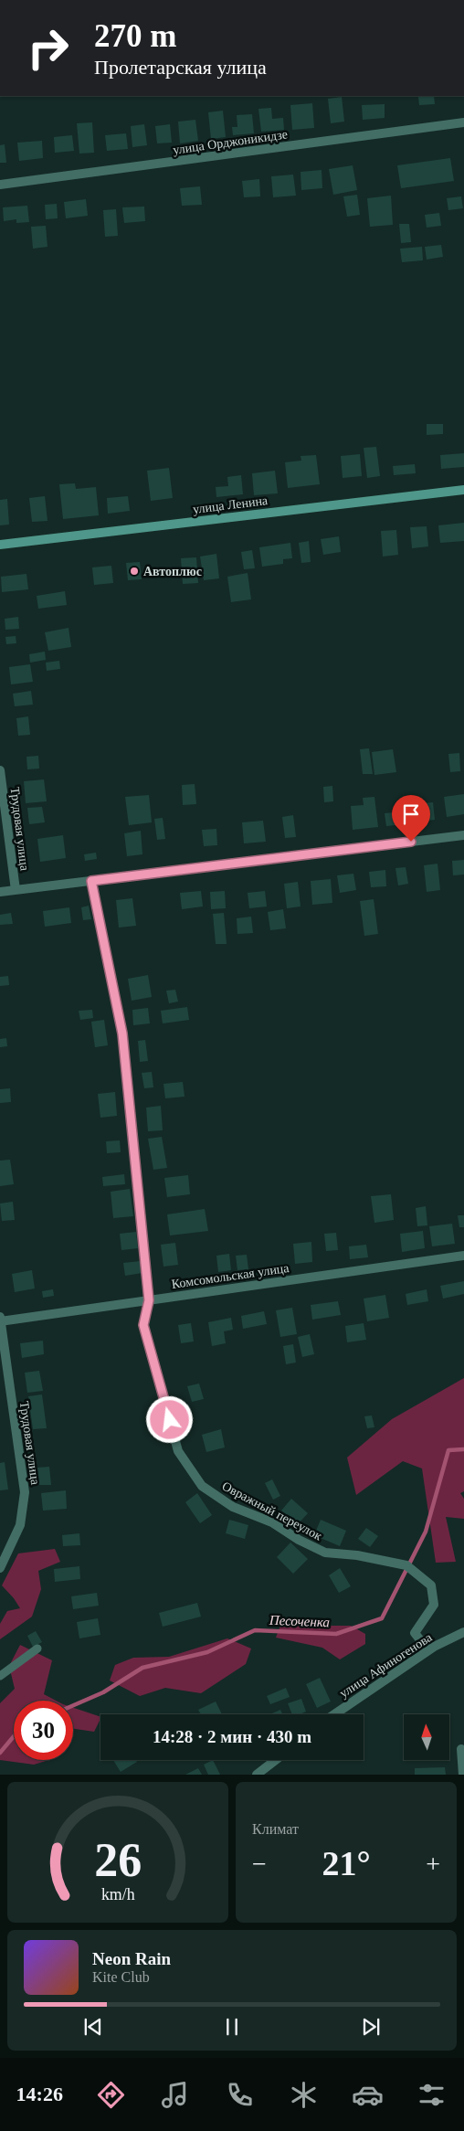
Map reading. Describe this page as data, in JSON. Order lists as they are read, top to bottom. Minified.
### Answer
{"streets":{"street":["улица Орджоникидзе","улица Ленина","Трудовая улица","Комсомольская улица","Овражный переулок","улица Афиногенова"]},"crossings":[["Трудовая улица","Комсомольская улица"],["Комсомольская улица","Овражный переулок"],["Овражный переулок","улица Афиногенова"]],"water":["Песоченка"],"places":["Автоплюс"],"north":"top","page":{"turn":["270 m","Пролетарская улица"],"limit":"30","trip":"14:28 · 2 мин · 430 m","tile":"Климат","heat":["−","21°","+"],"song":["Neon Rain","Kite Club"],"tabs":"14:26","gauge":["26","km/h"]}}
